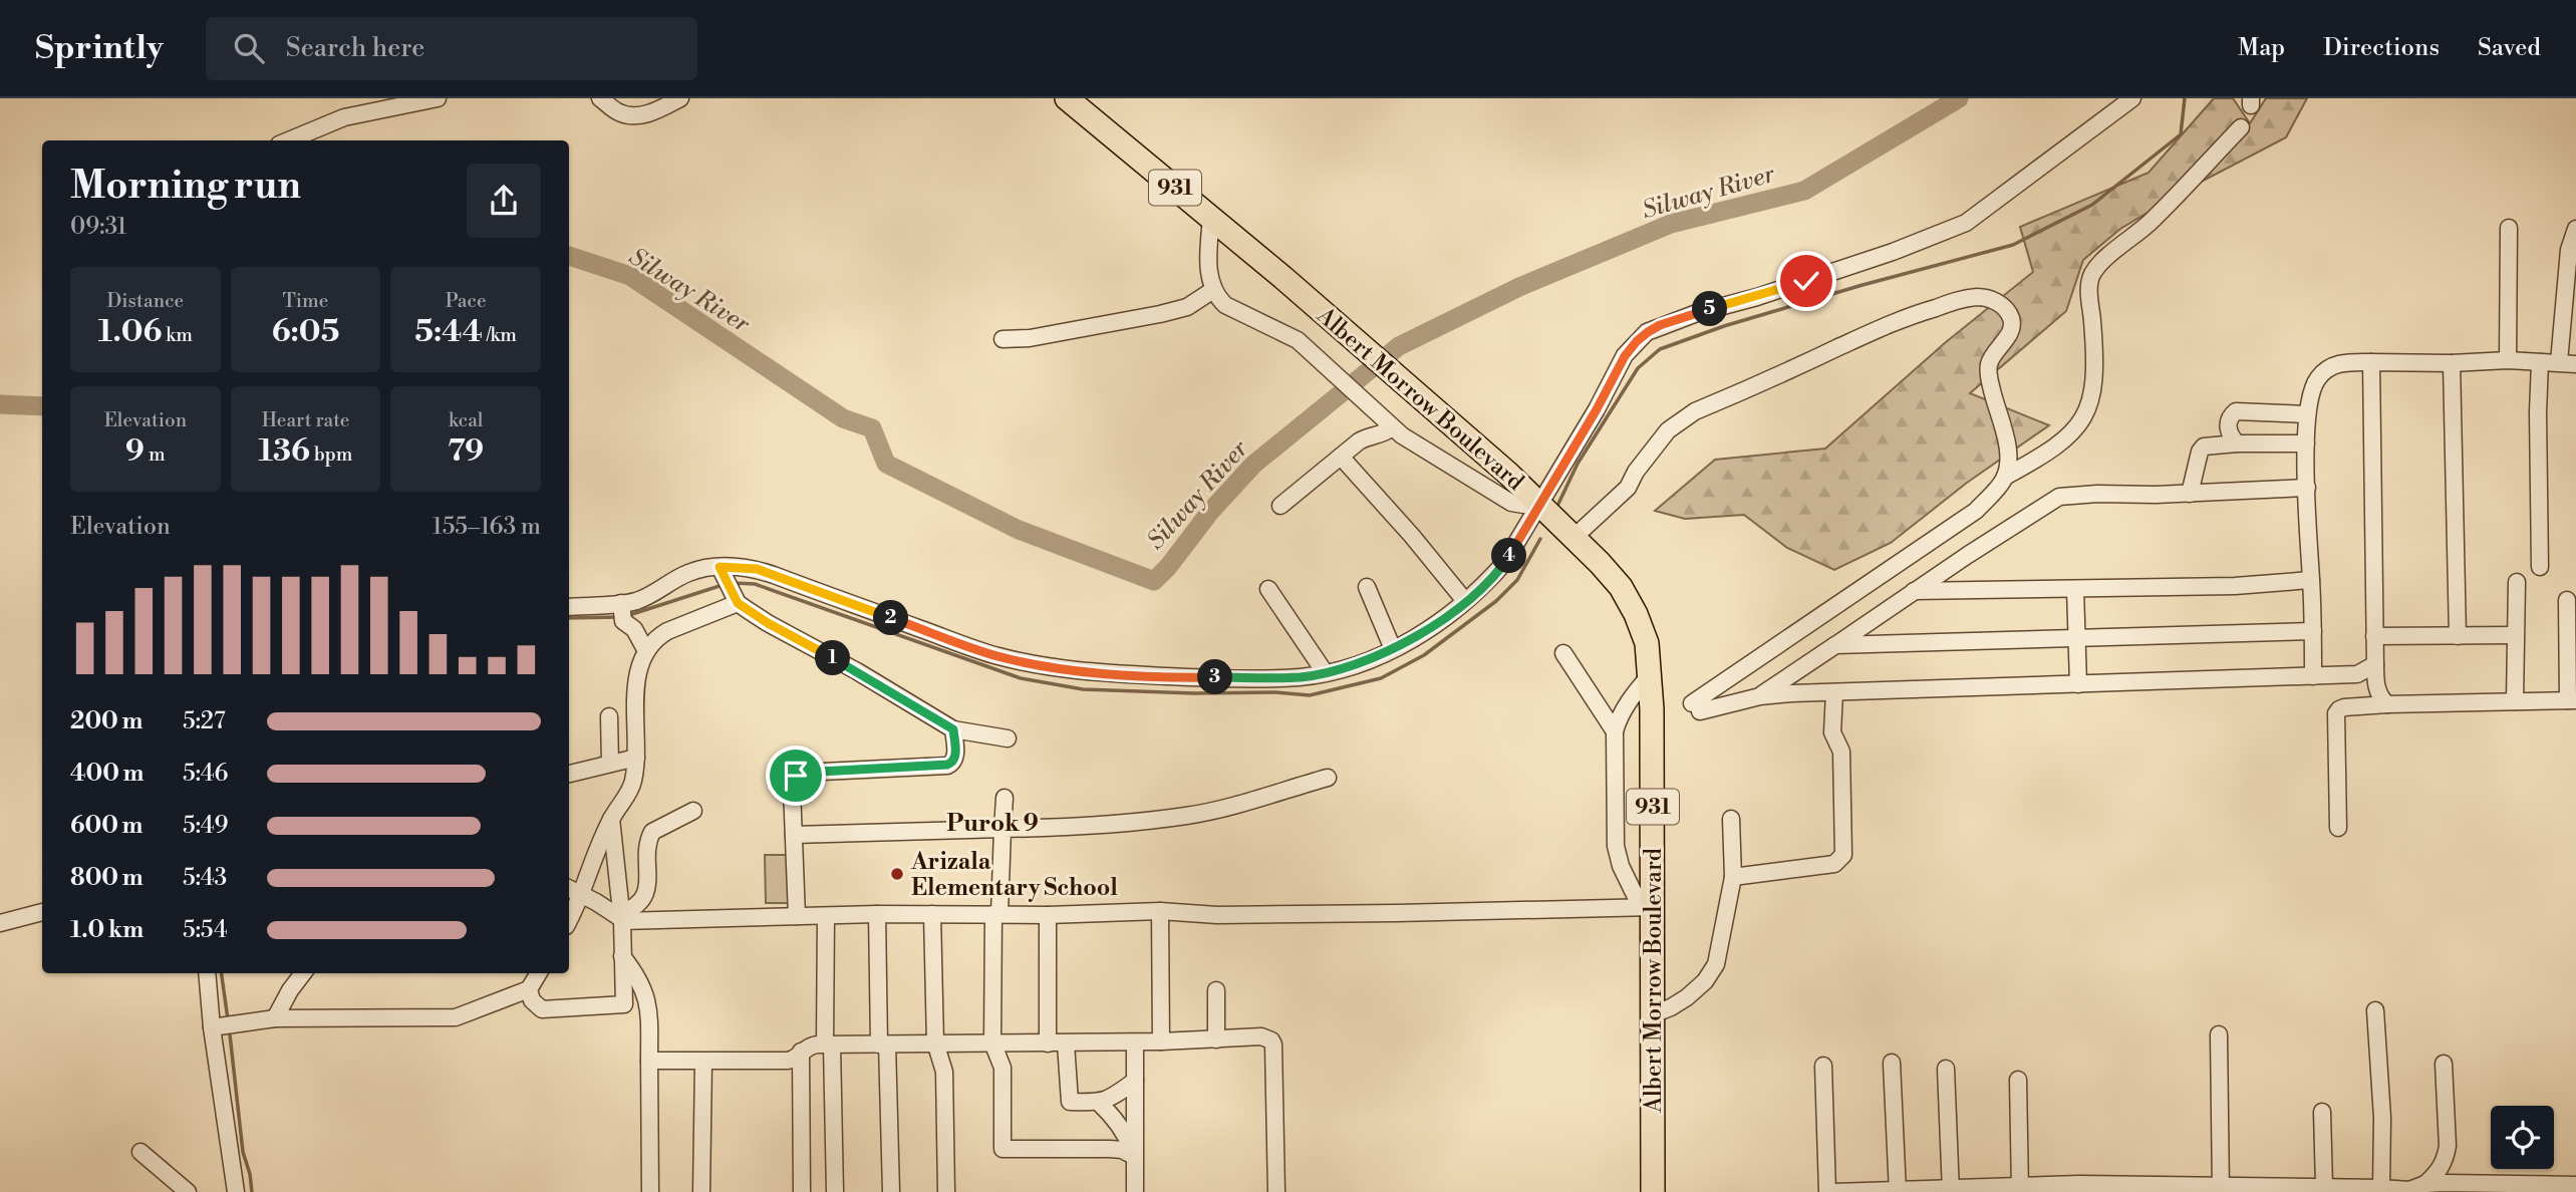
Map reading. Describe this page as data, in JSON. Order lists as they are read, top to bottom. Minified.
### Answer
{"streets":{"highway":["931","Albert Morrow Boulevard"]},"districts":["Purok 9"],"water":["Silway River"],"places":["Arizala Elementary School"],"page":{"header":"Sprintly","search":"Search here","nav":["Map","Directions","Saved"],"heading":["Morning run","09:31"],"stats":[["Distance","1.06 km"],["Time","6:05"],["Pace","5:44 /km"],["Elevation","9 m"],["Heart rate","136 bpm"],["kcal","79"]],"pins":["5","4","2","1","3"],"chart":["Elevation","155–163 m"],"list":[{"name":"200 m","note":"5:27"},{"name":"400 m","note":"5:46"},{"name":"600 m","note":"5:49"},{"name":"800 m","note":"5:43"},{"name":"1.0 km","note":"5:54"}]}}
